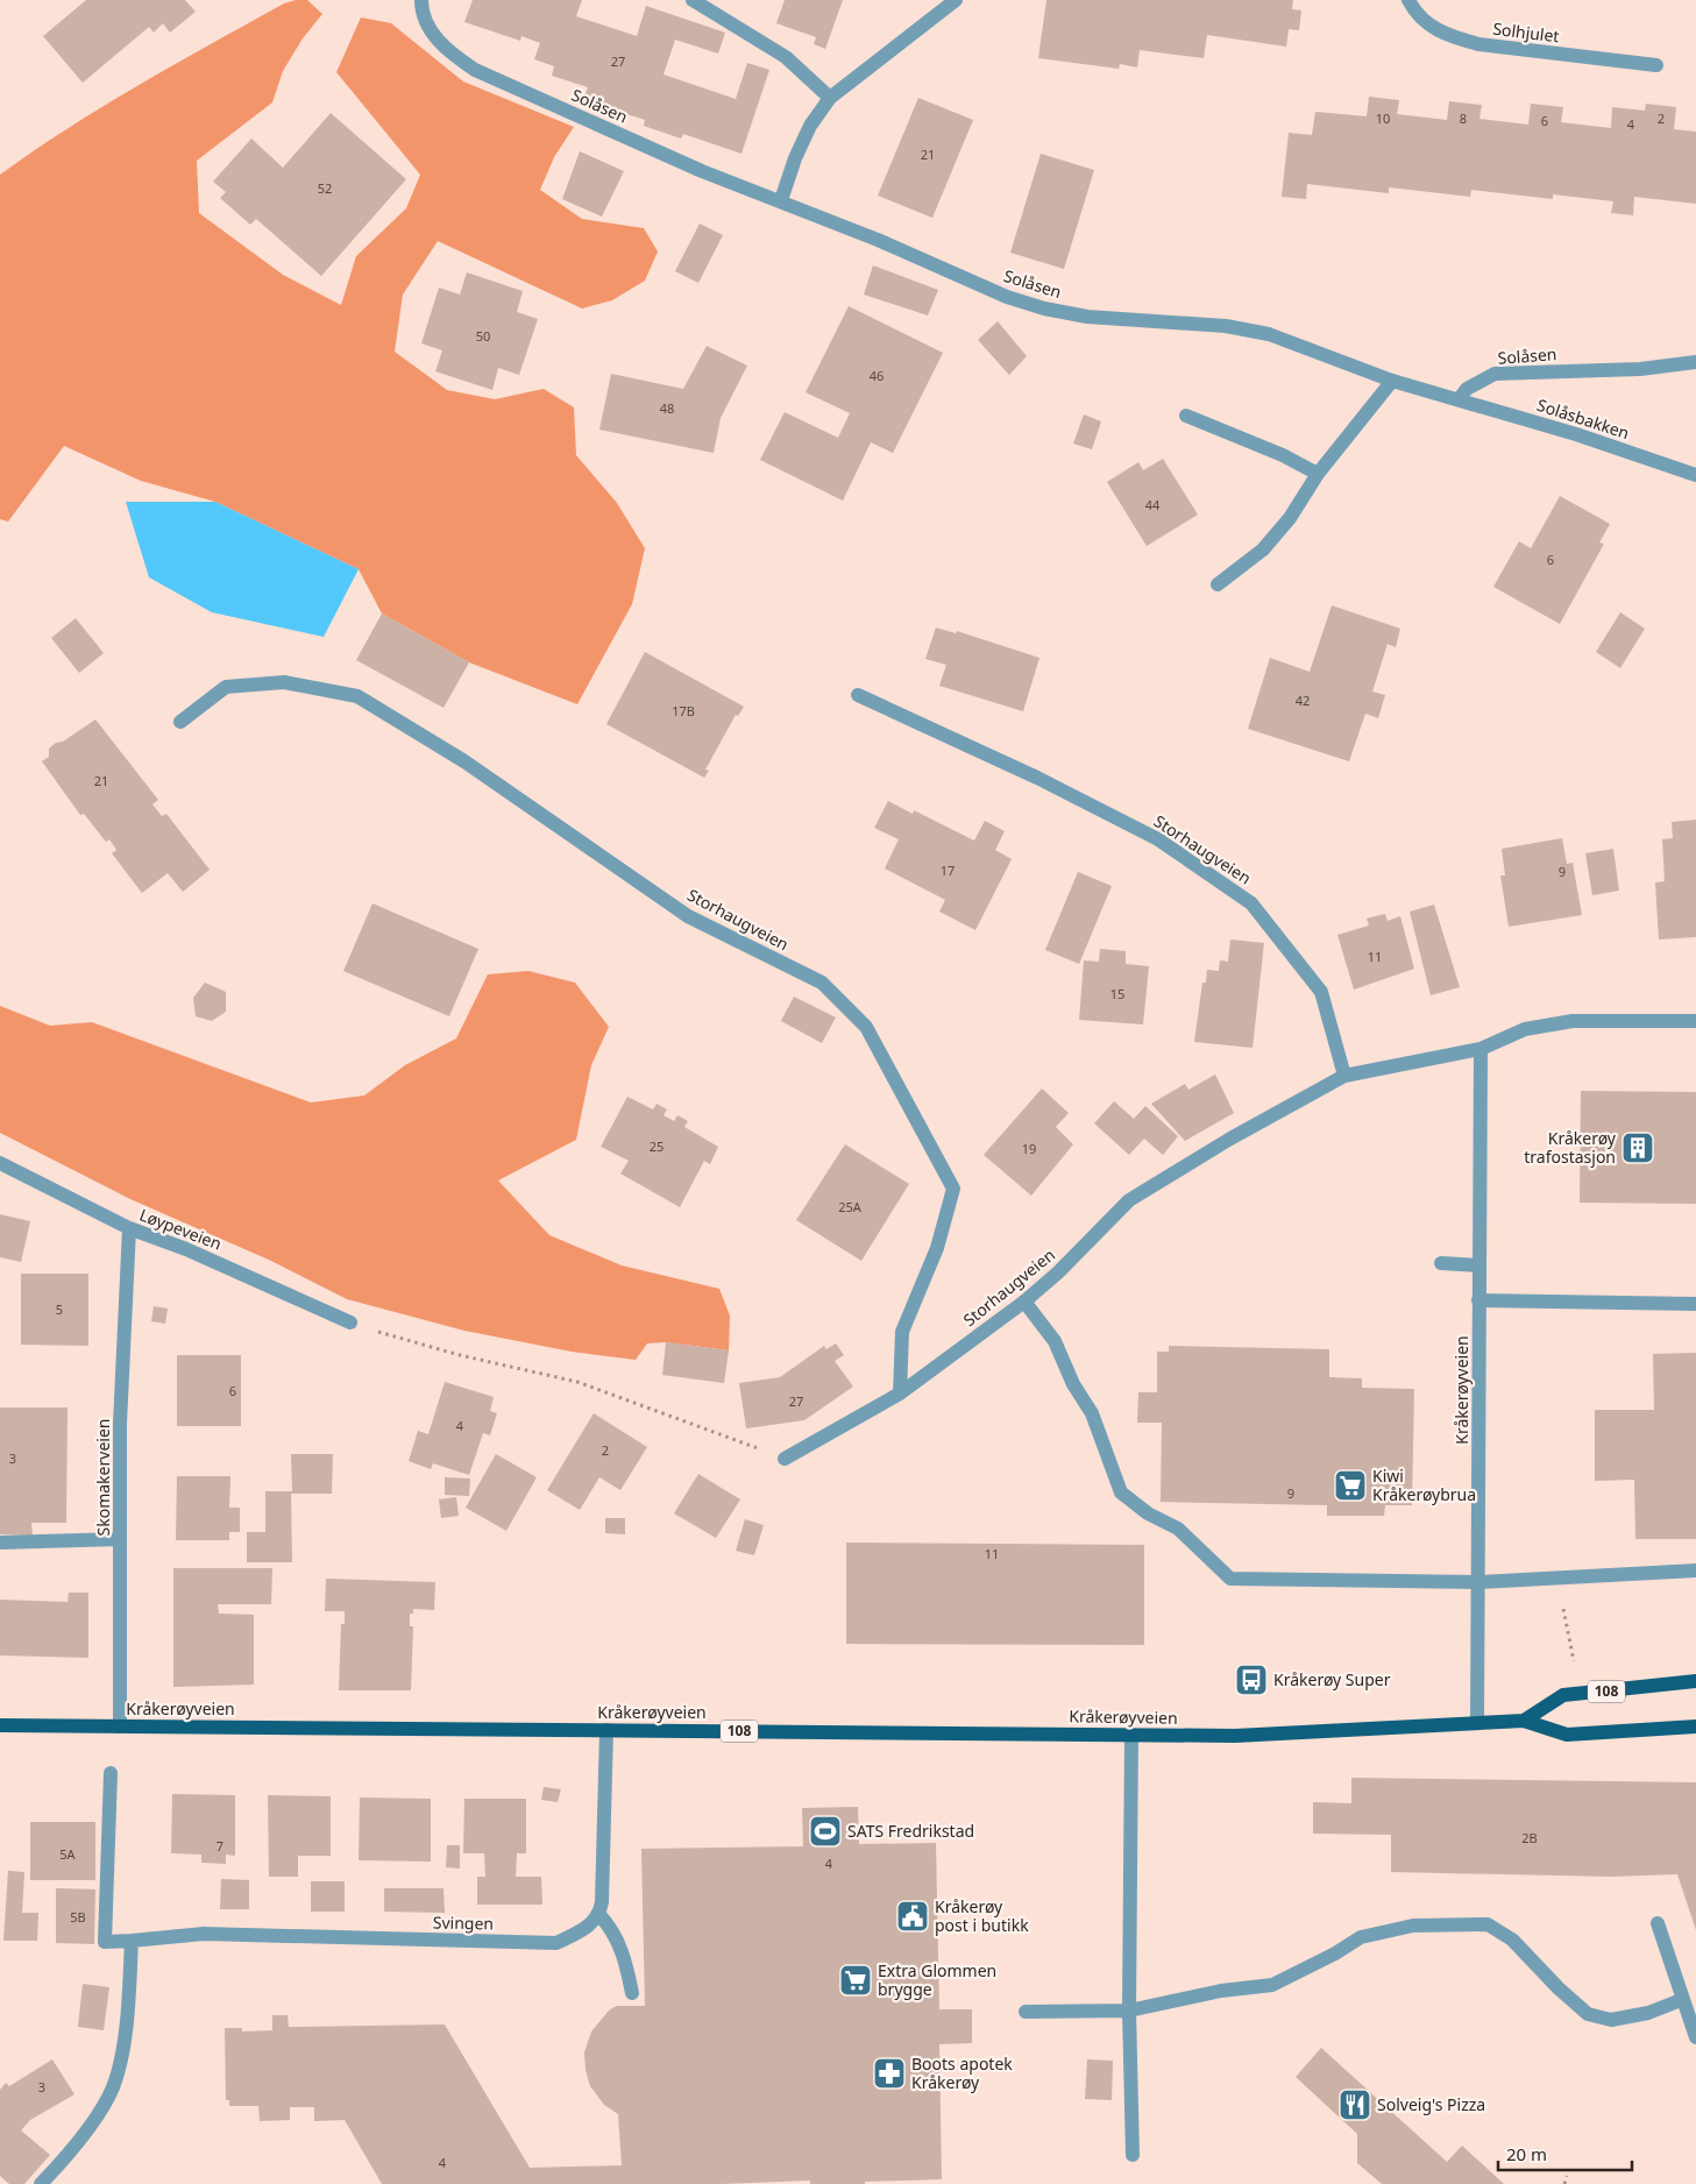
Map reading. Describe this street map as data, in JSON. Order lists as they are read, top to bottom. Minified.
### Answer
{"streets":{"main road":["Kråkerøyveien","108"],"street":["Solhjulet","Solåsen","Solåsbakken","Storhaugveien","Løypeveien","Skomakerveien","Svingen"]},"crossings":[["Solåsen","Solåsbakken"],["Storhaugveien","Kråkerøyveien"],["Løypeveien","Skomakerveien"],["Kråkerøyveien","Skomakerveien"],["Kråkerøyveien","108"]],"places":{"building":["Kråkerøy trafostasjon"],"supermarket":["Kiwi Kråkerøybrua","Extra Glommen brygge"],"bus stop":["Kråkerøy Super"],"sports":["SATS Fredrikstad"],"public building":["Kråkerøy post i butikk"],"pharmacy":["Boots apotek Kråkerøy"],"restaurant":["Solveig's Pizza"]},"house_numbers":["27","10","8","2","6","4","21","52","50","46","48","44","6","42","17B","21","17","9","11","15","25","19","25A","5","6","27","4","2","3","9","11","2B","7","5A","4","5B","3","4"],"scale_bar":"20 m"}
